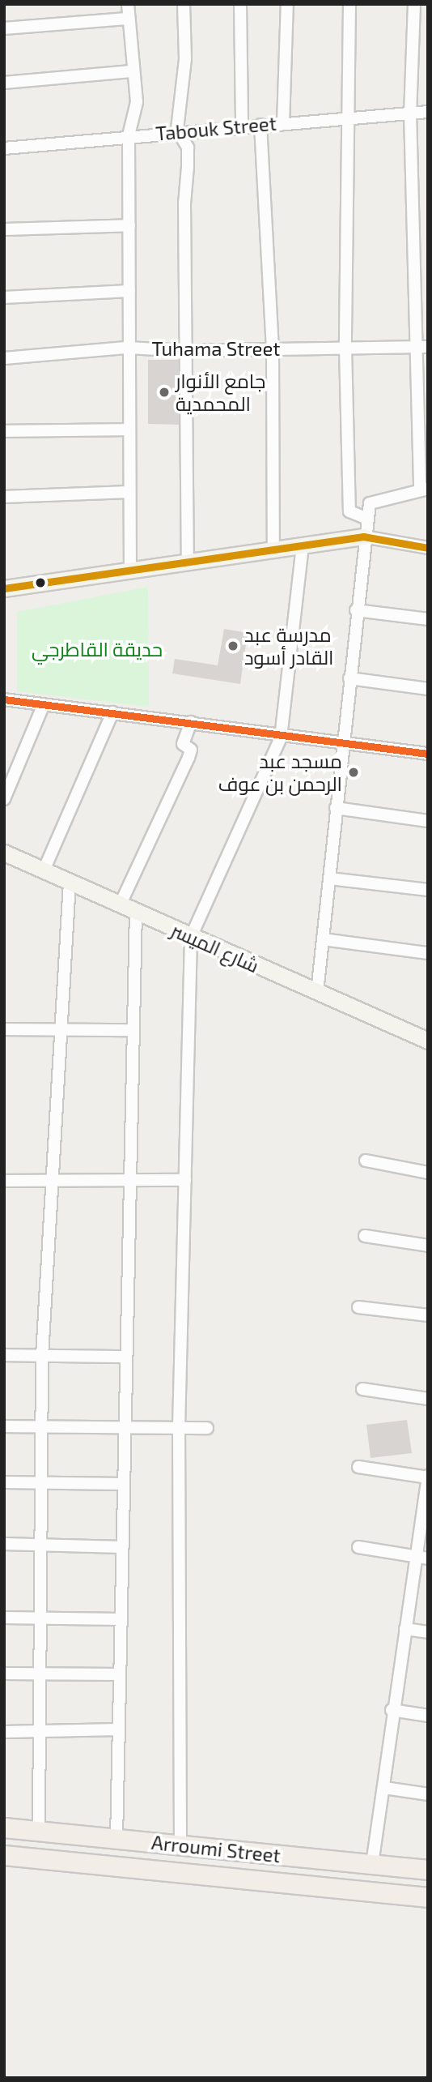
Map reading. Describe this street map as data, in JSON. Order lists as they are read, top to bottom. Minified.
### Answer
{"streets":{"main road":["شارع الميسر","Arroumi Street"],"street":["Tabouk Street","Tuhama Street"]},"parks":["حديقة القاطرجي"],"places":["جامع الأنوار المحمدية","مدرسة عبد القادر أسود","مسجد عبد الرحمن بن عوف"]}
